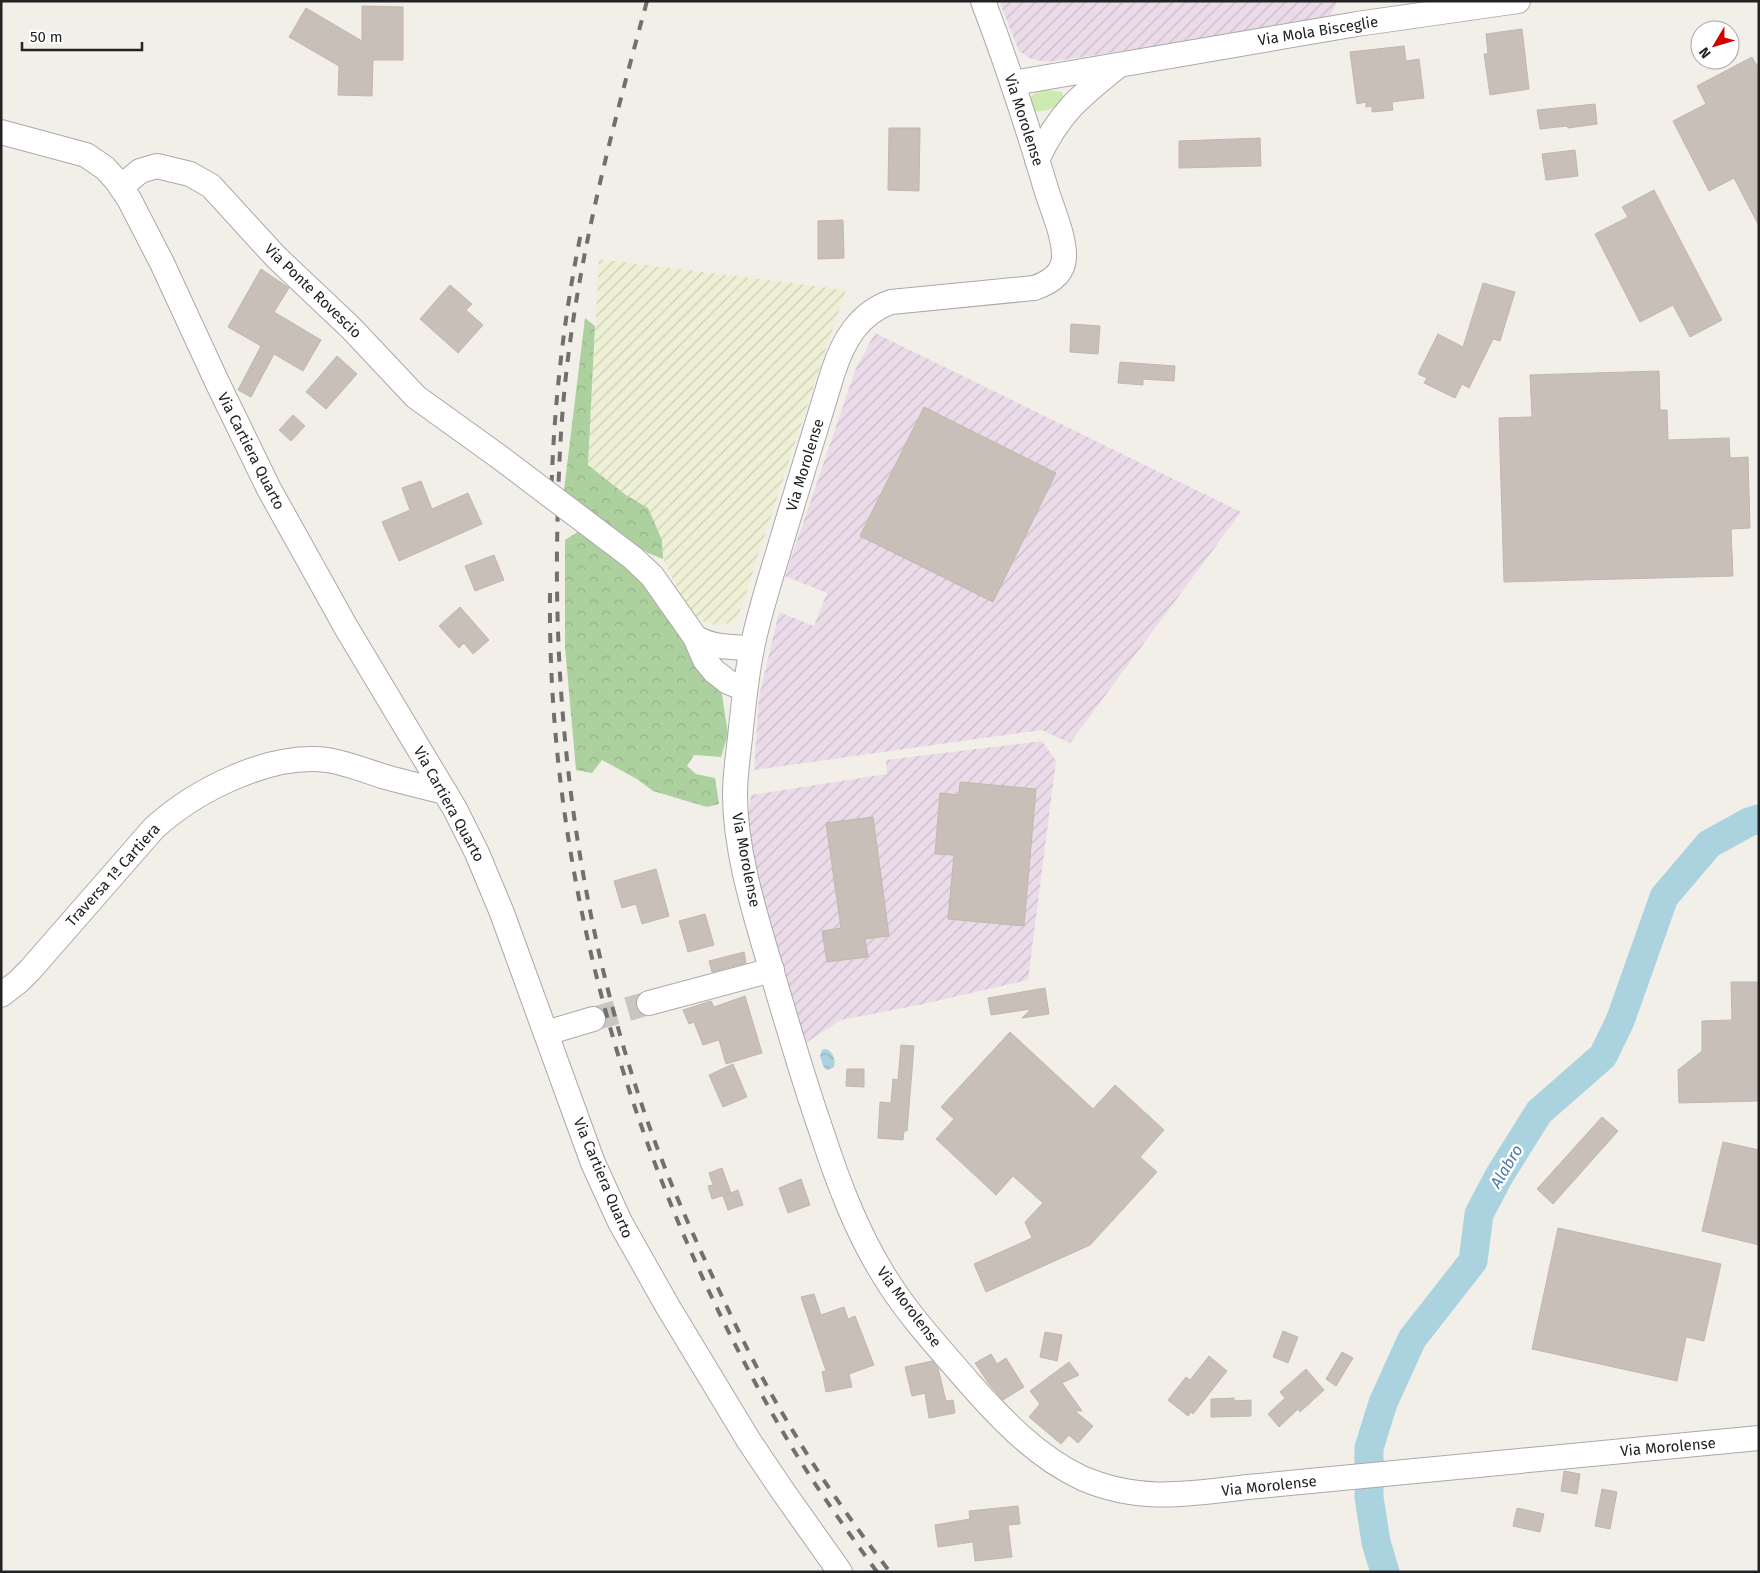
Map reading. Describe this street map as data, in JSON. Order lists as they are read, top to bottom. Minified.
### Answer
{"streets":{"street":["Via Mola Bisceglie","Via Morolense","Via Ponte Rovescio","Via Cartiera Quarto","Traversa 1ª Cartiera"]},"crossings":[["Via Mola Bisceglie","Via Morolense"],["Via Ponte Rovescio","Via Cartiera Quarto"],["Via Cartiera Quarto","Traversa 1ª Cartiera"]],"water":["Alabro"],"scale_bar":"50 m","north":"bottom left"}
